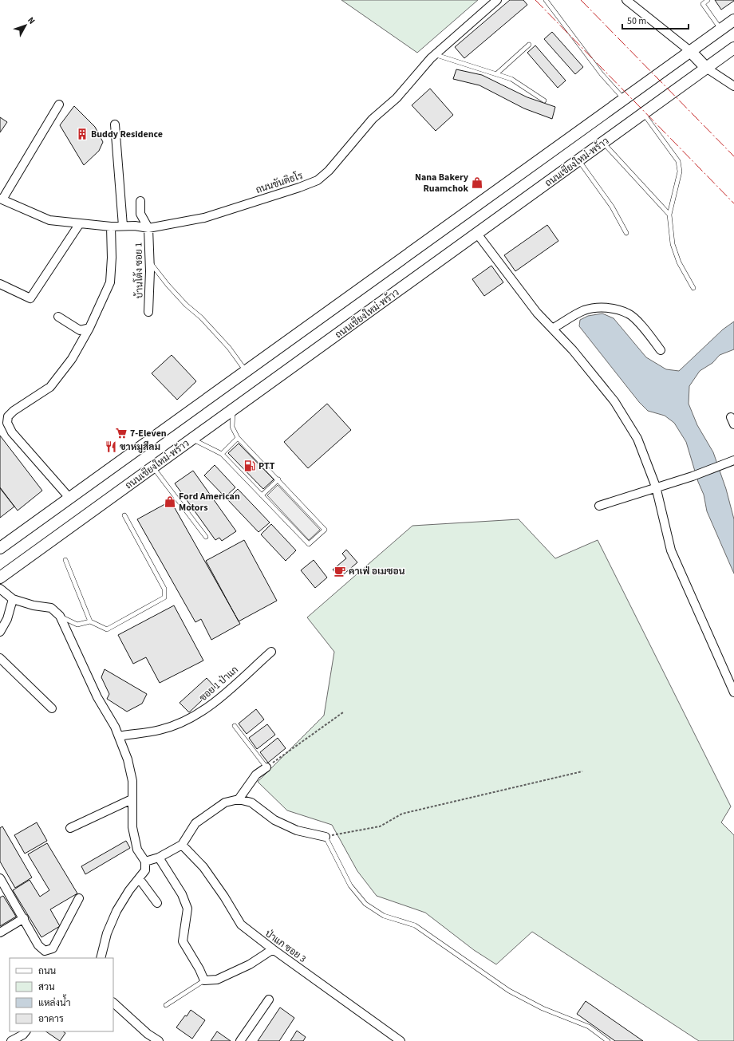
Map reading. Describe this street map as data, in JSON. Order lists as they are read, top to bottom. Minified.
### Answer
{"streets":{"main road":["ถนนเชียงใหม่-พร้าว"],"street":["ถนนขันติธโร","บ้านโต้ง ซอย 1","ซอย 1 ป่าแก","ป่าแก ซอย 3"]},"crossings":[["ถนนขันติธโร","บ้านโต้ง ซอย 1"]],"places":{"building":["Buddy Residence"],"shop":["Nana Bakery Ruamchok","Ford American Motors"],"supermarket":["7-Eleven"],"restaurant":["ขาหมูสีลม"],"fuel station":["PTT"],"cafe":["คาเฟ่ อเมซอน"]},"legend":["ถนน","สวน","แหล่งน้ำ","อาคาร"],"scale_bar":"50 m","north":"top right"}
